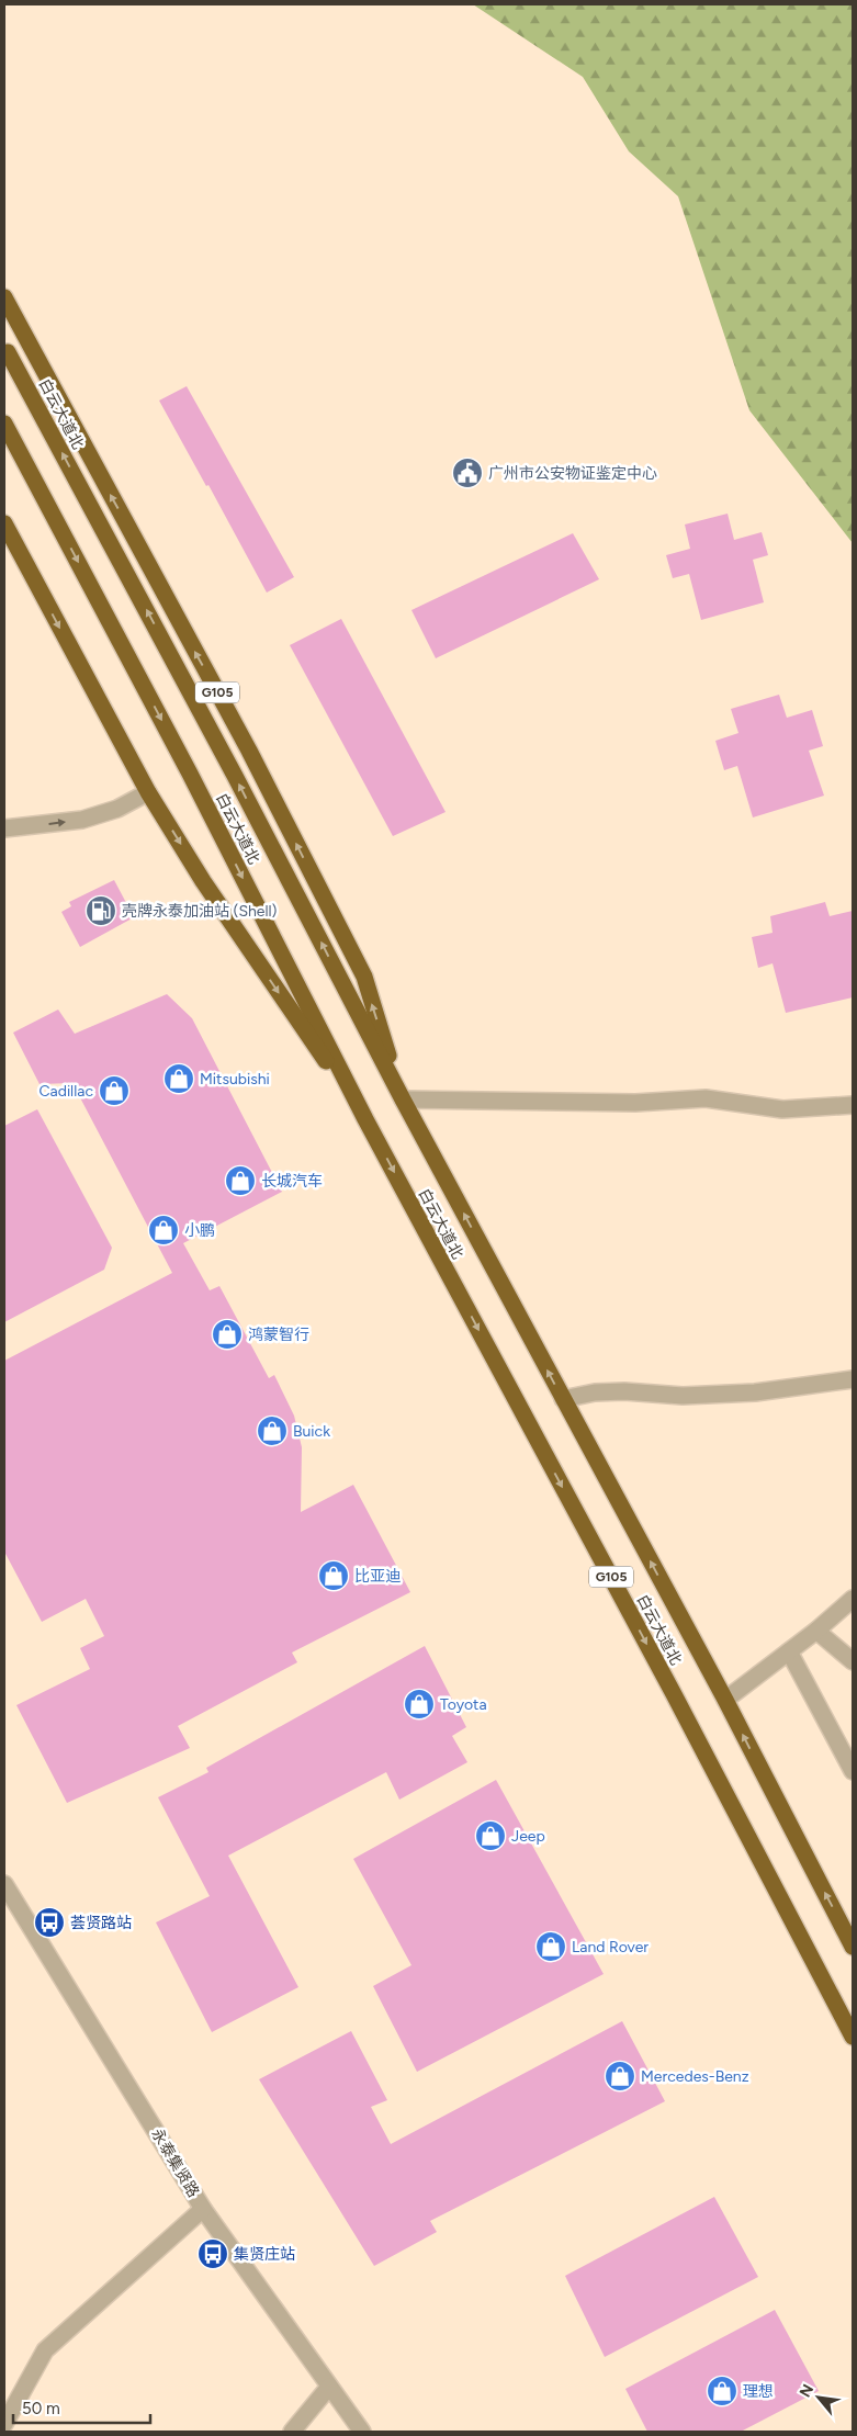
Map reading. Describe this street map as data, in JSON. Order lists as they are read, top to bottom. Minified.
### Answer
{"streets":{"highway":["白云大道北","G105"],"street":["永泰集贤路"]},"crossings":[["白云大道北","G105"]],"places":{"public building":["广州市公安物证鉴定中心"],"fuel station":["壳牌永泰加油站 (Shell)"],"shop":["Mitsubishi","Cadillac","长城汽车","小鹏","鸿蒙智行","Buick","比亚迪","Toyota","Jeep","Land Rover","Mercedes-Benz","理想"],"bus stop":["荟贤路站","集贤庄站"]},"scale_bar":"50 m","north":"top left"}
